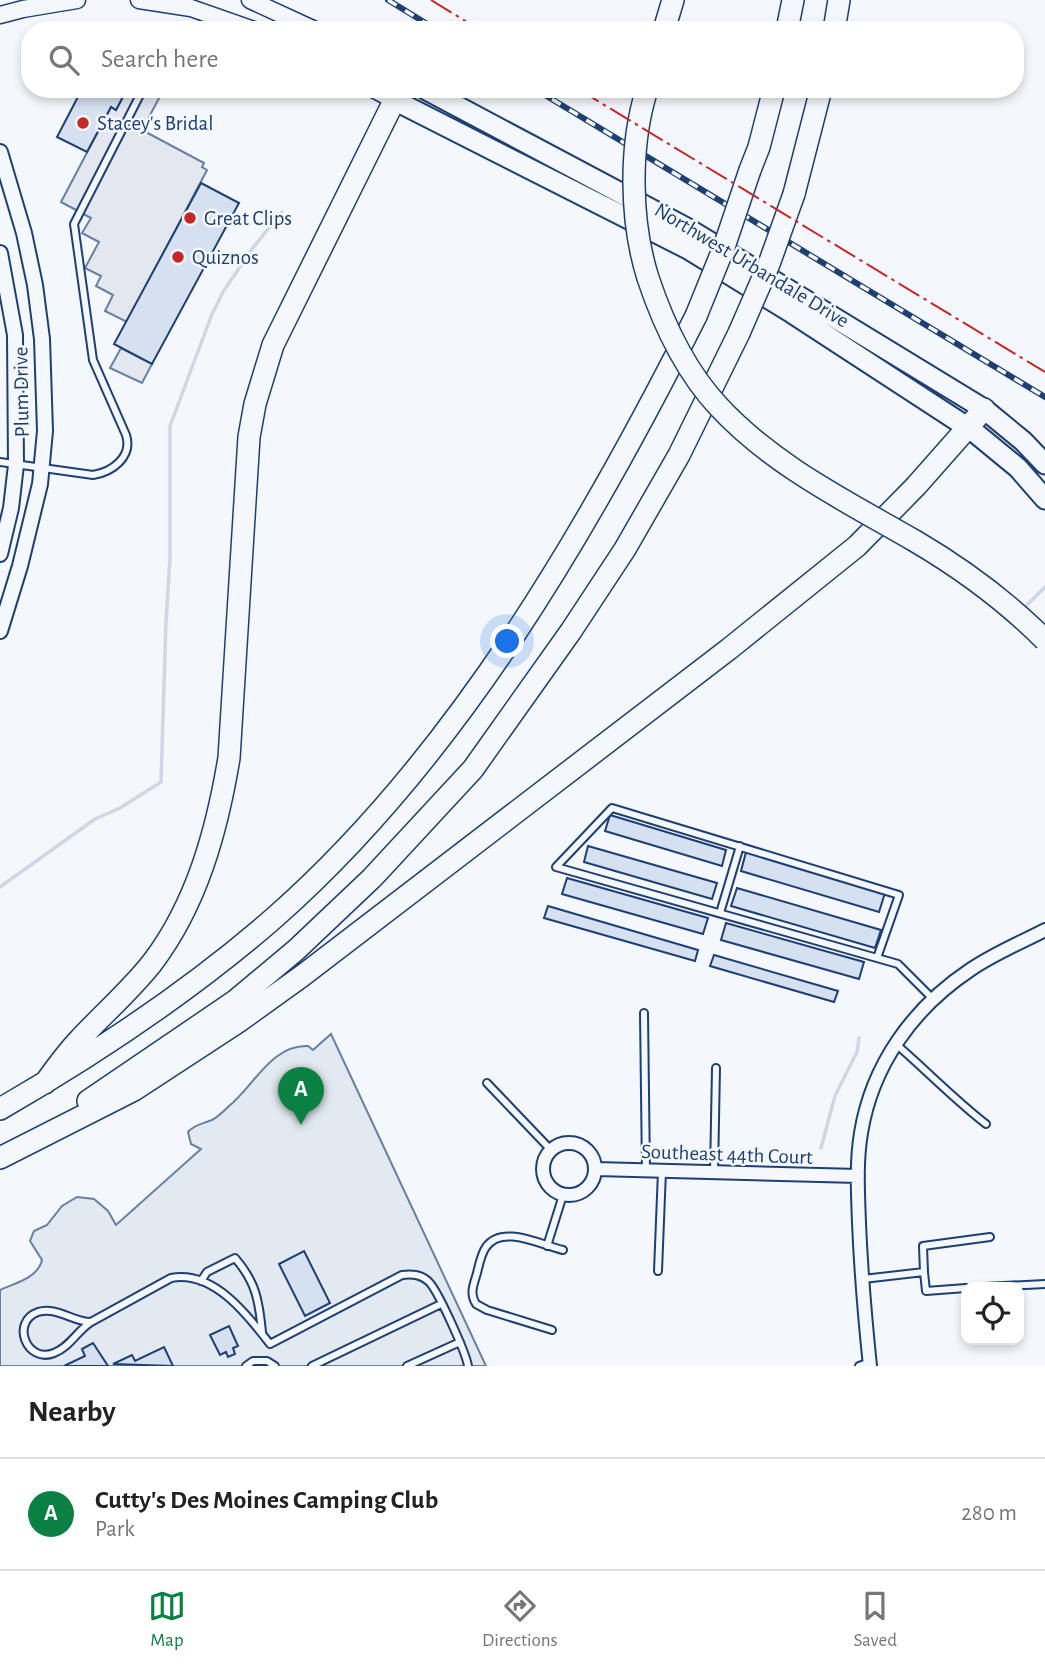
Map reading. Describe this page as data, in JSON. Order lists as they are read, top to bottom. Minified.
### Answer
{"streets":{"highway":["Northwest Urbandale Drive"],"street":["Plum Drive","Southeast 44th Court"]},"places":["Stacey's Bridal","Great Clips","Quiznos"],"page":{"search":"Search here","pins":"A","heading":"Nearby","list":[{"mark":"A","name":"Cutty's Des Moines Camping Club","note":"Park","value":"280 m"}],"nav":["Map","Directions","Saved"]}}
